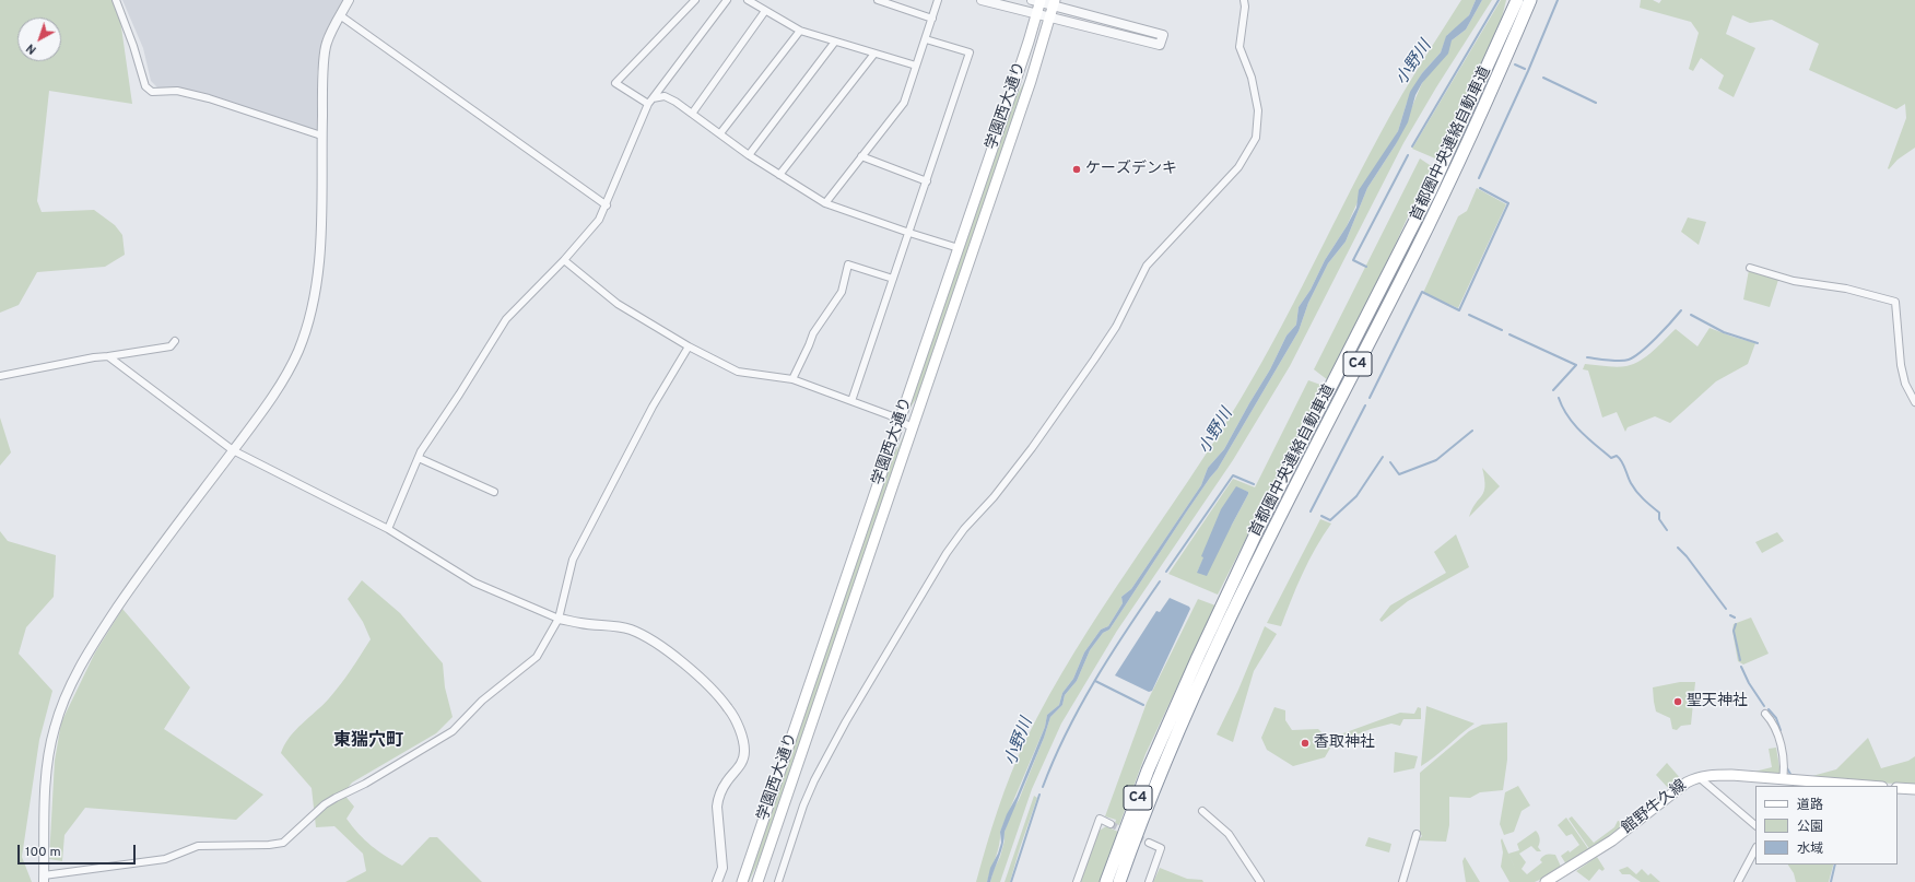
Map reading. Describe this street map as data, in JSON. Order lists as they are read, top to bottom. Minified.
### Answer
{"streets":{"highway":["首都圏中央連絡自動車道","C4"],"main road":["学園西大通り","館野牛久線"]},"districts":["東猯穴町"],"water":["小野川"],"places":["ケーズデンキ","聖天神社","香取神社"],"legend":["道路","公園","水域"],"scale_bar":"100 m","north":"bottom left"}
